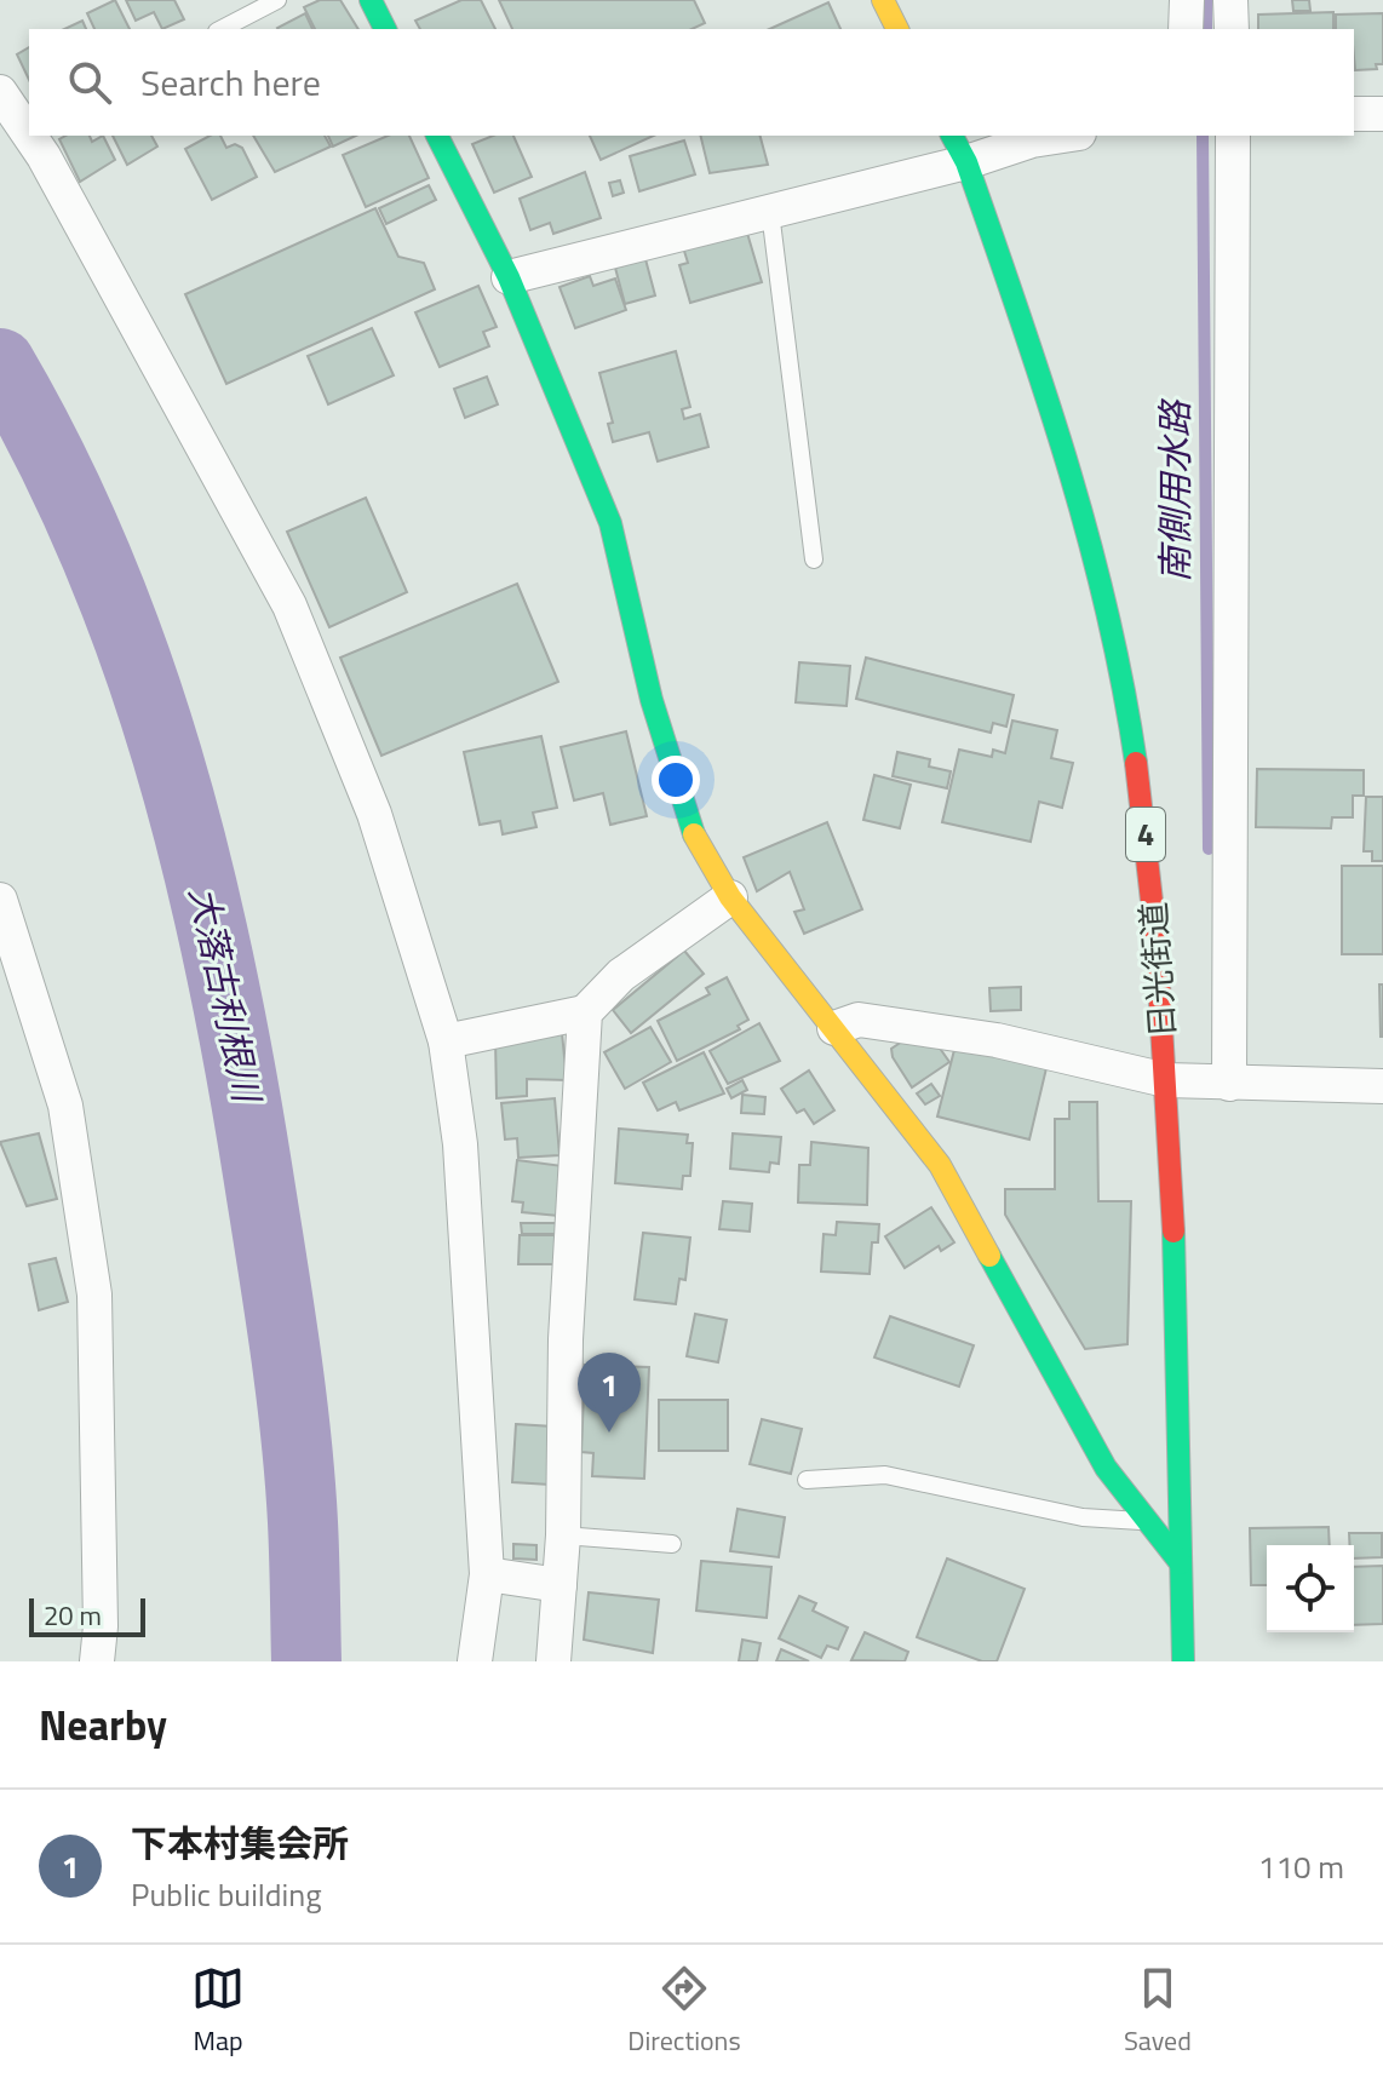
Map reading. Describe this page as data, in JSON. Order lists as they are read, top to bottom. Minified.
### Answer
{"streets":{"main road":["4","日光街道"]},"water":["南側用水路","大落古利根川"],"scale_bar":"20 m","page":{"search":"Search here","pins":"1","scale":"20 m","heading":"Nearby","list":[{"mark":"1","name":"下本村集会所","note":"Public building","value":"110 m"}],"nav":["Map","Directions","Saved"]}}
